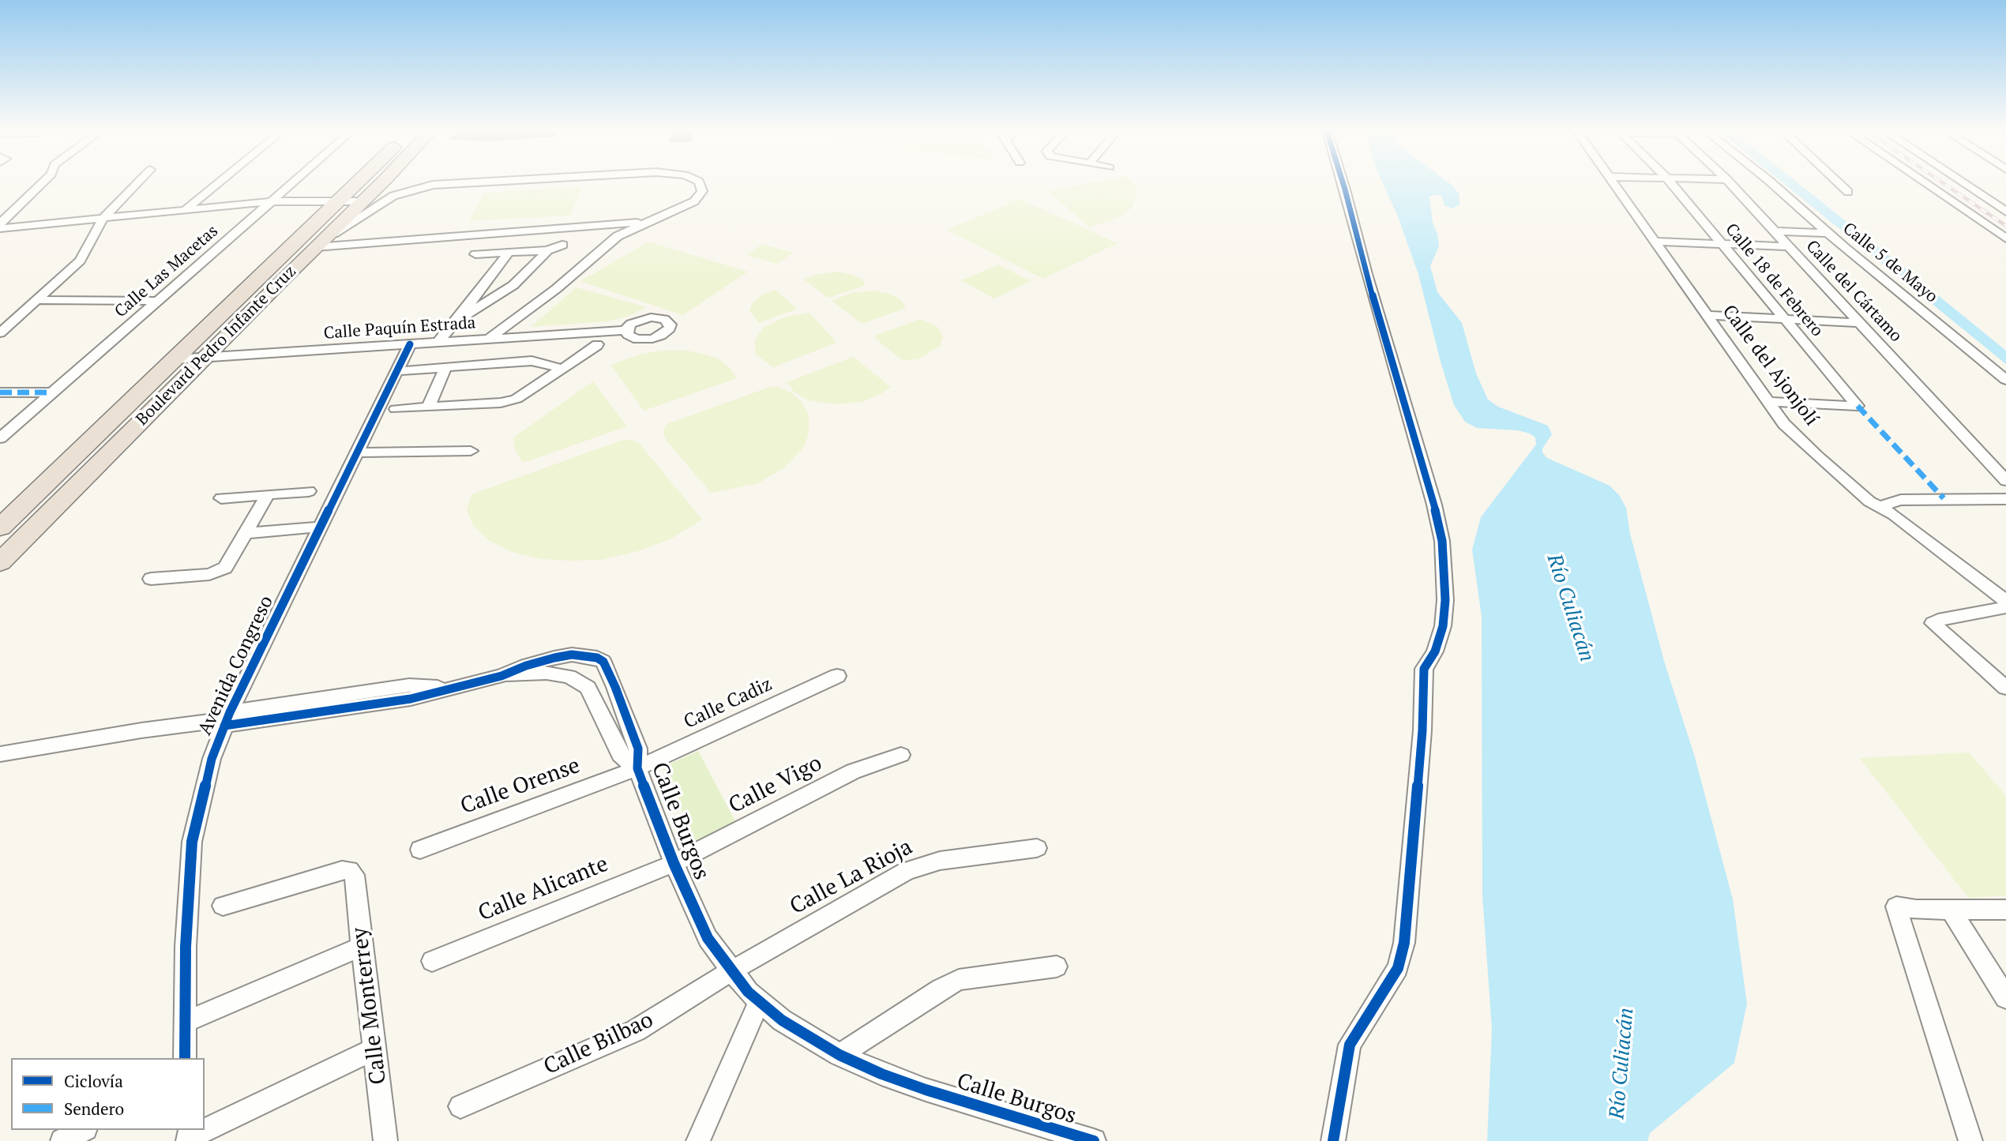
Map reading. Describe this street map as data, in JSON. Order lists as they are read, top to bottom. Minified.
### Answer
{"streets":{"highway":["Boulevard Pedro Infante Cruz"],"street":["Calle 5 de Mayo","Calle Las Macetas","Calle 18 de Febrero","Calle del Cártamo","Calle Paquín Estrada","Calle del Ajonjolí","Avenida Congreso","Calle Cadiz","Calle Vigo","Calle Orense","Calle Burgos","Calle La Rioja","Calle Alicante","Calle Monterrey","Calle Bilbao"]},"crossings":[["Calle 18 de Febrero","Calle del Ajonjolí"],["Calle Paquín Estrada","Boulevard Pedro Infante Cruz"],["Calle Paquín Estrada","Avenida Congreso"],["Avenida Congreso","Calle Burgos"],["Calle Cadiz","Calle Orense"],["Calle Cadiz","Calle Burgos"],["Calle Vigo","Calle Burgos"],["Calle Vigo","Calle Alicante"],["Calle Orense","Calle Burgos"],["Calle Burgos","Calle La Rioja"],["Calle Burgos","Calle Alicante"],["Calle Burgos","Calle Bilbao"],["Calle La Rioja","Calle Bilbao"]],"water":["Río Culiacán"],"legend":["Ciclovía","Sendero"]}
